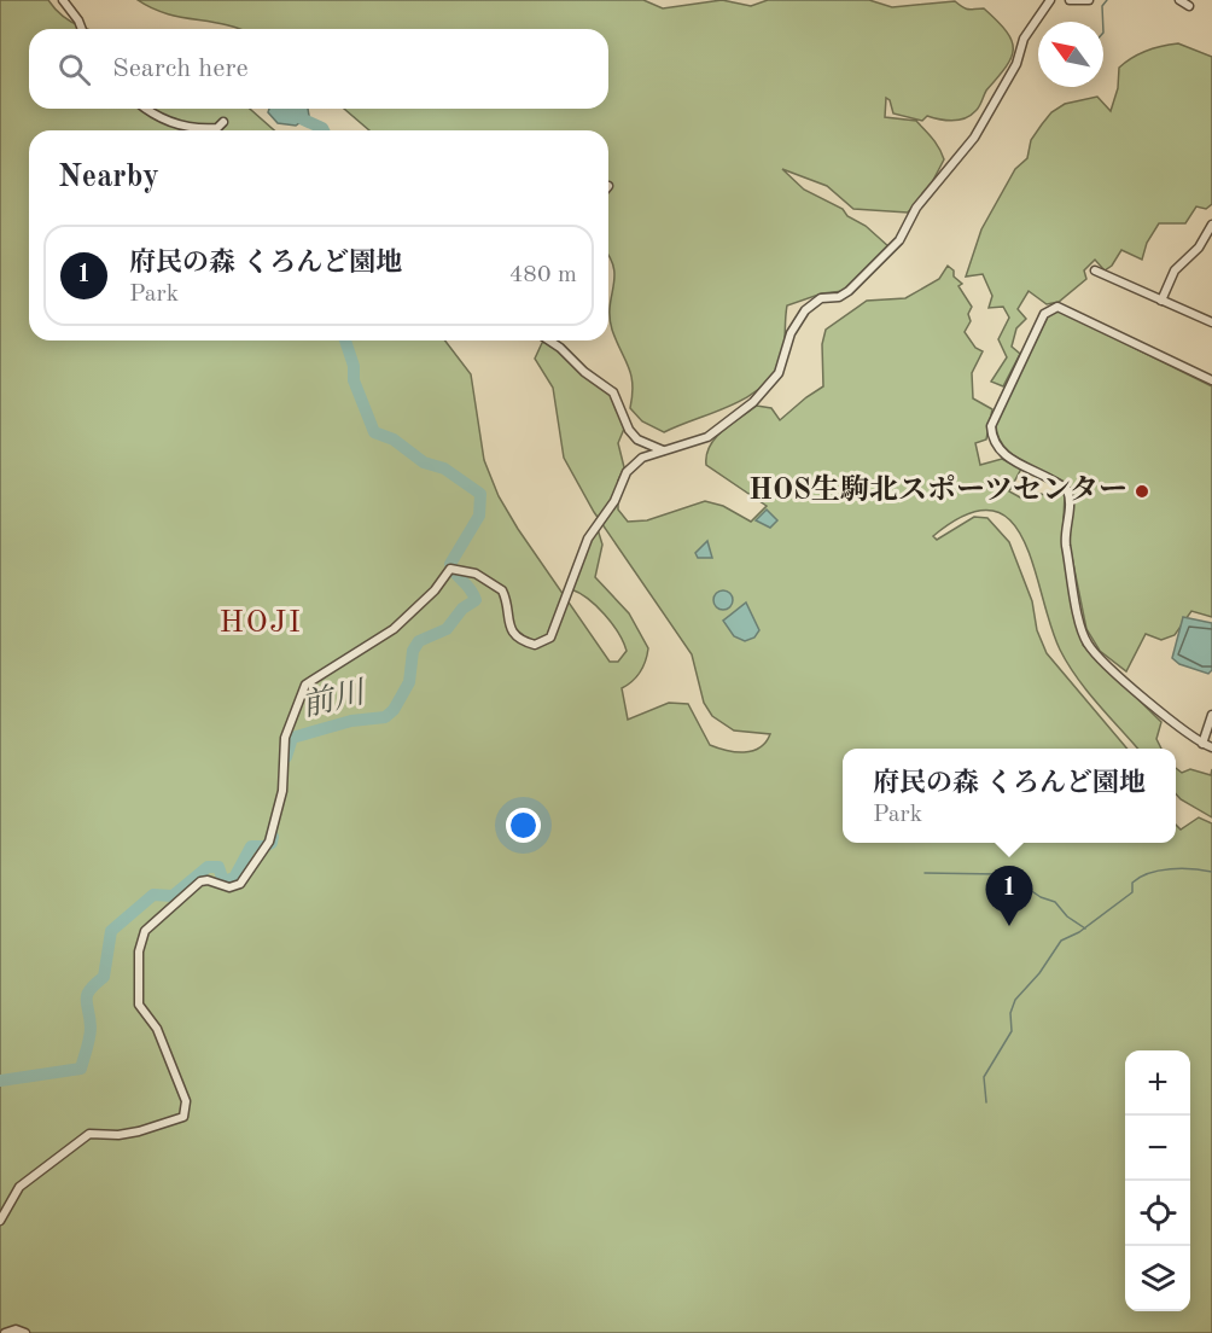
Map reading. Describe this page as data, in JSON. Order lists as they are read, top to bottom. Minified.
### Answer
{"districts":["HOJI"],"water":["前川"],"places":["HOS生駒北スポーツセンター"],"north":"top left","page":{"search":"Search here","heading":"Nearby","list":[{"mark":"1","name":"府民の森 くろんど園地","note":"Park","value":"480 m"}],"popup":["府民の森 くろんど園地","Park"],"pins":"1","map_buttons":["+","−"]}}
